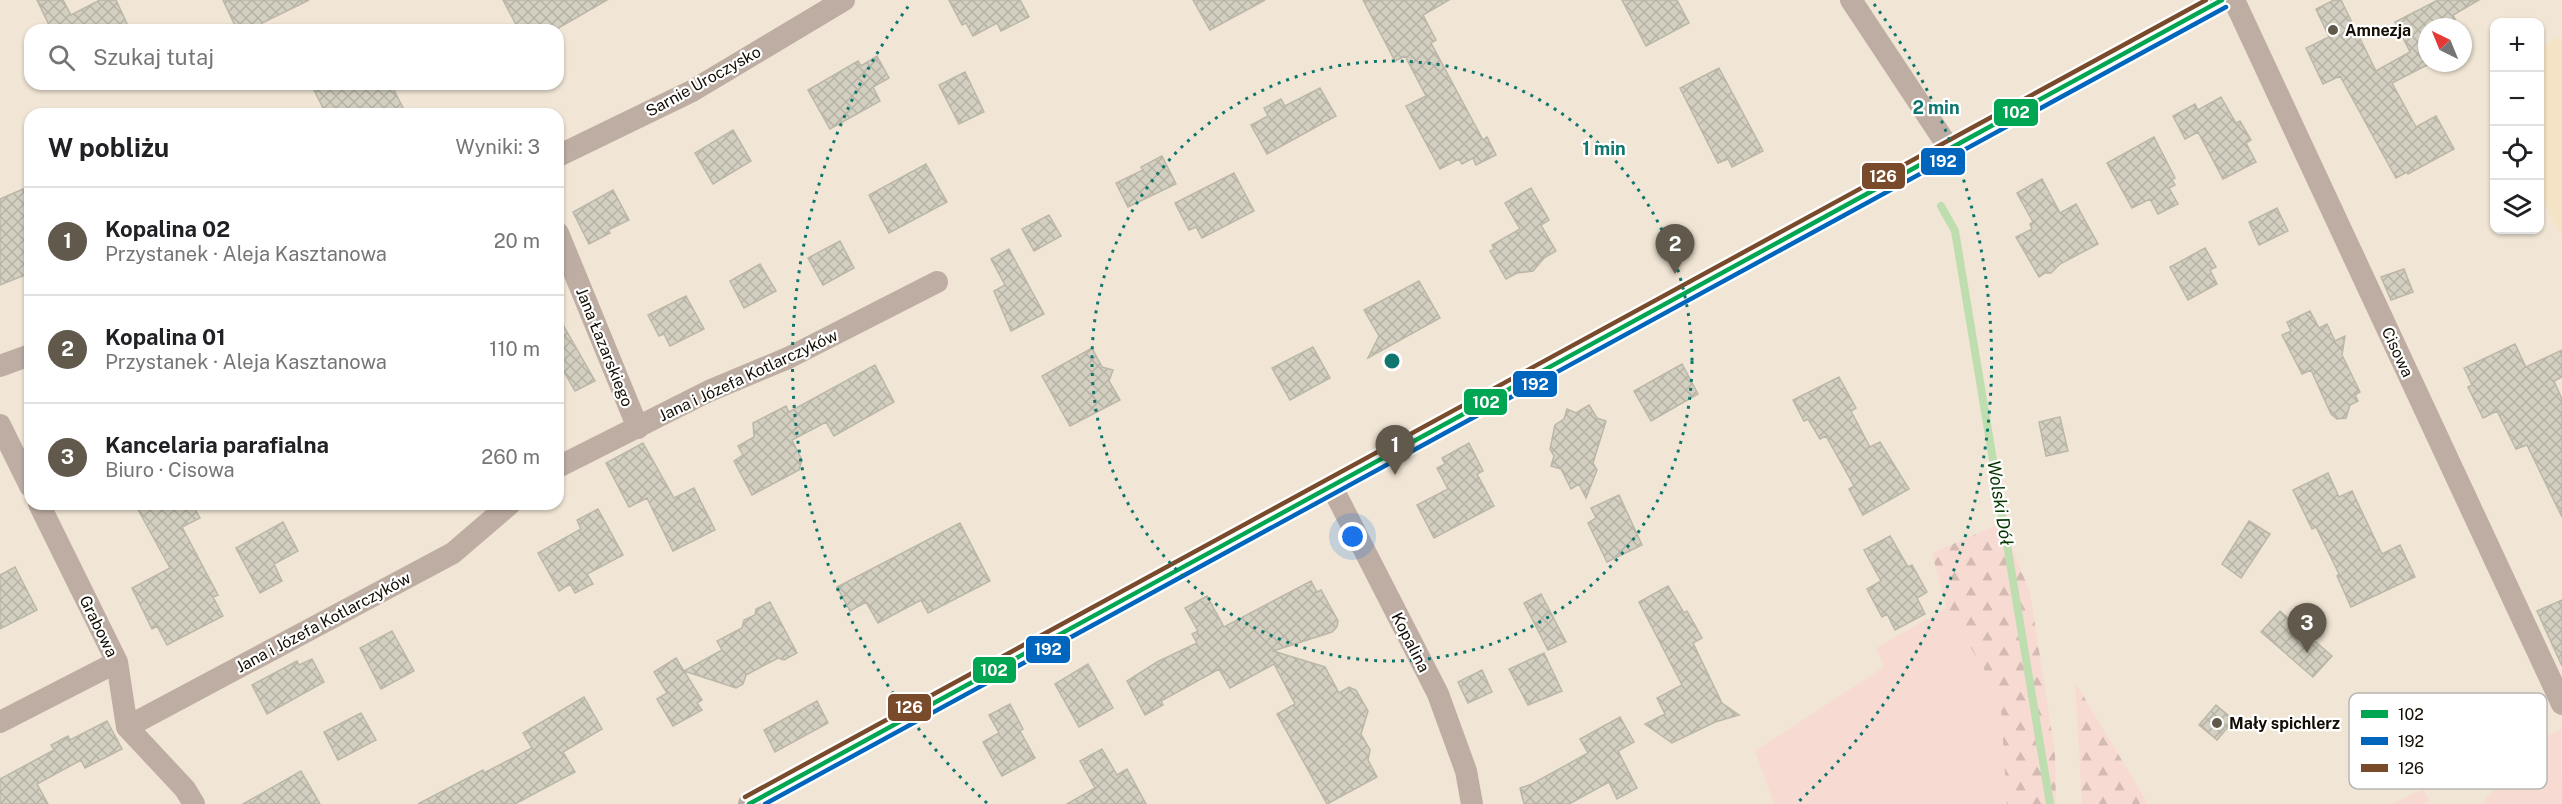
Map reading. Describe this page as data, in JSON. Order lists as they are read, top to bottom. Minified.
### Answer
{"streets":{"street":["Sarnie Uroczysko","Jana Łazarskiego","Cisowa","Jana i Józefa Kotlarczyków","Grabowa","Kopalina"]},"crossings":[["Jana Łazarskiego","Jana i Józefa Kotlarczyków"],["Jana i Józefa Kotlarczyków","Grabowa"]],"water":["Wolski Dół"],"places":["Amnezja","Mały spichlerz"],"lines":["transit line 102","transit line 126","transit line 192"],"legend":["102","192","126"],"north":"top left","page":{"map_buttons":["+","−"],"search":"Szukaj tutaj","heading":["W pobliżu","Wyniki: 3"],"list":[{"mark":"1","name":"Kopalina 02","note":"Przystanek · Aleja Kasztanowa","value":"20 m"},{"mark":"2","name":"Kopalina 01","note":"Przystanek · Aleja Kasztanowa","value":"110 m"},{"mark":"3","name":"Kancelaria parafialna","note":"Biuro · Cisowa","value":"260 m"}],"pins":["2","1","3"]},"rings":["2 min","1 min"]}
